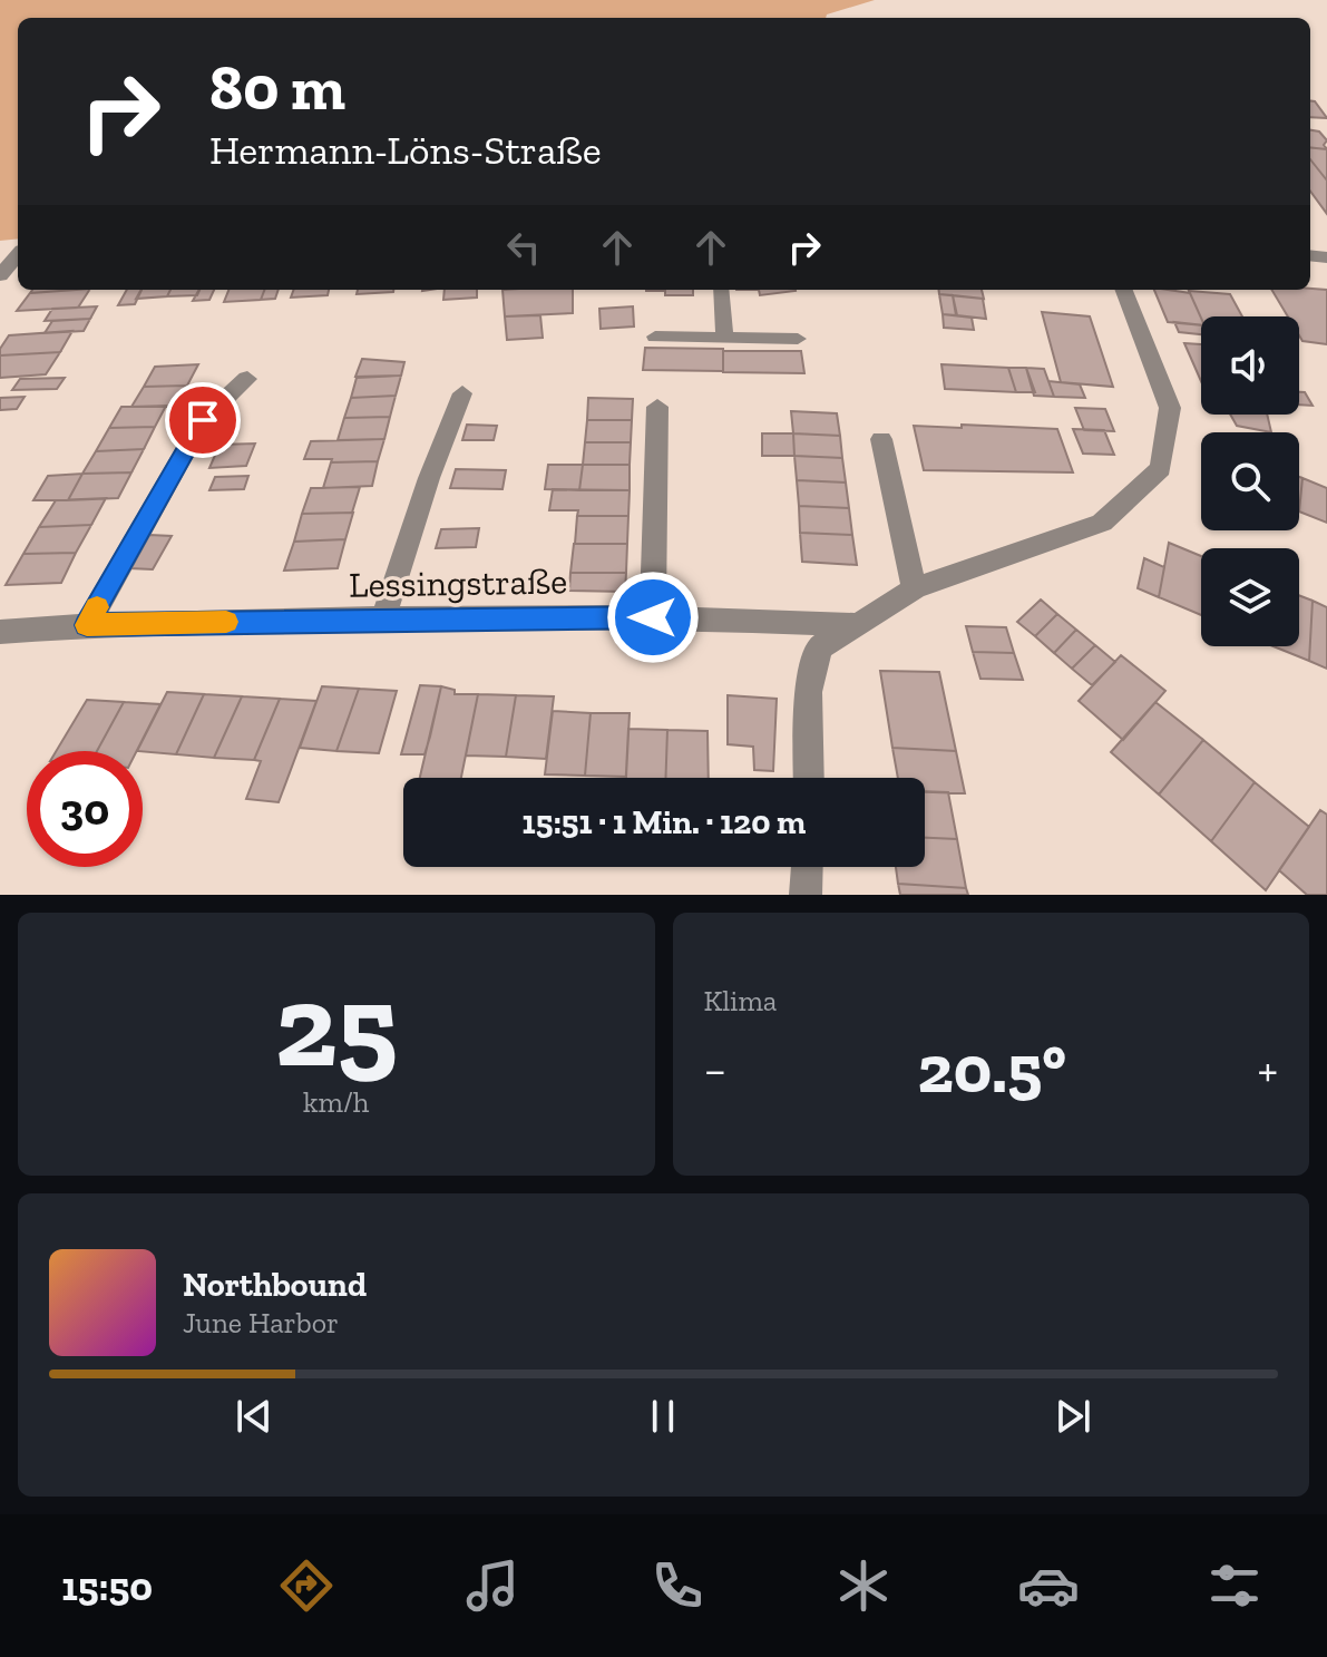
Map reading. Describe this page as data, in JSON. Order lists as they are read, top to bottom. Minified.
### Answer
{"streets":{"street":["Lessingstraße"]},"page":{"turn":["80 m","Hermann-Löns-Straße"],"limit":"30","trip":"15:51 · 1 Min. · 120 m","tile":[["25","km/h"],"Klima"],"heat":["−","20.5°","+"],"song":["Northbound","June Harbor"],"tabs":"15:50"}}
